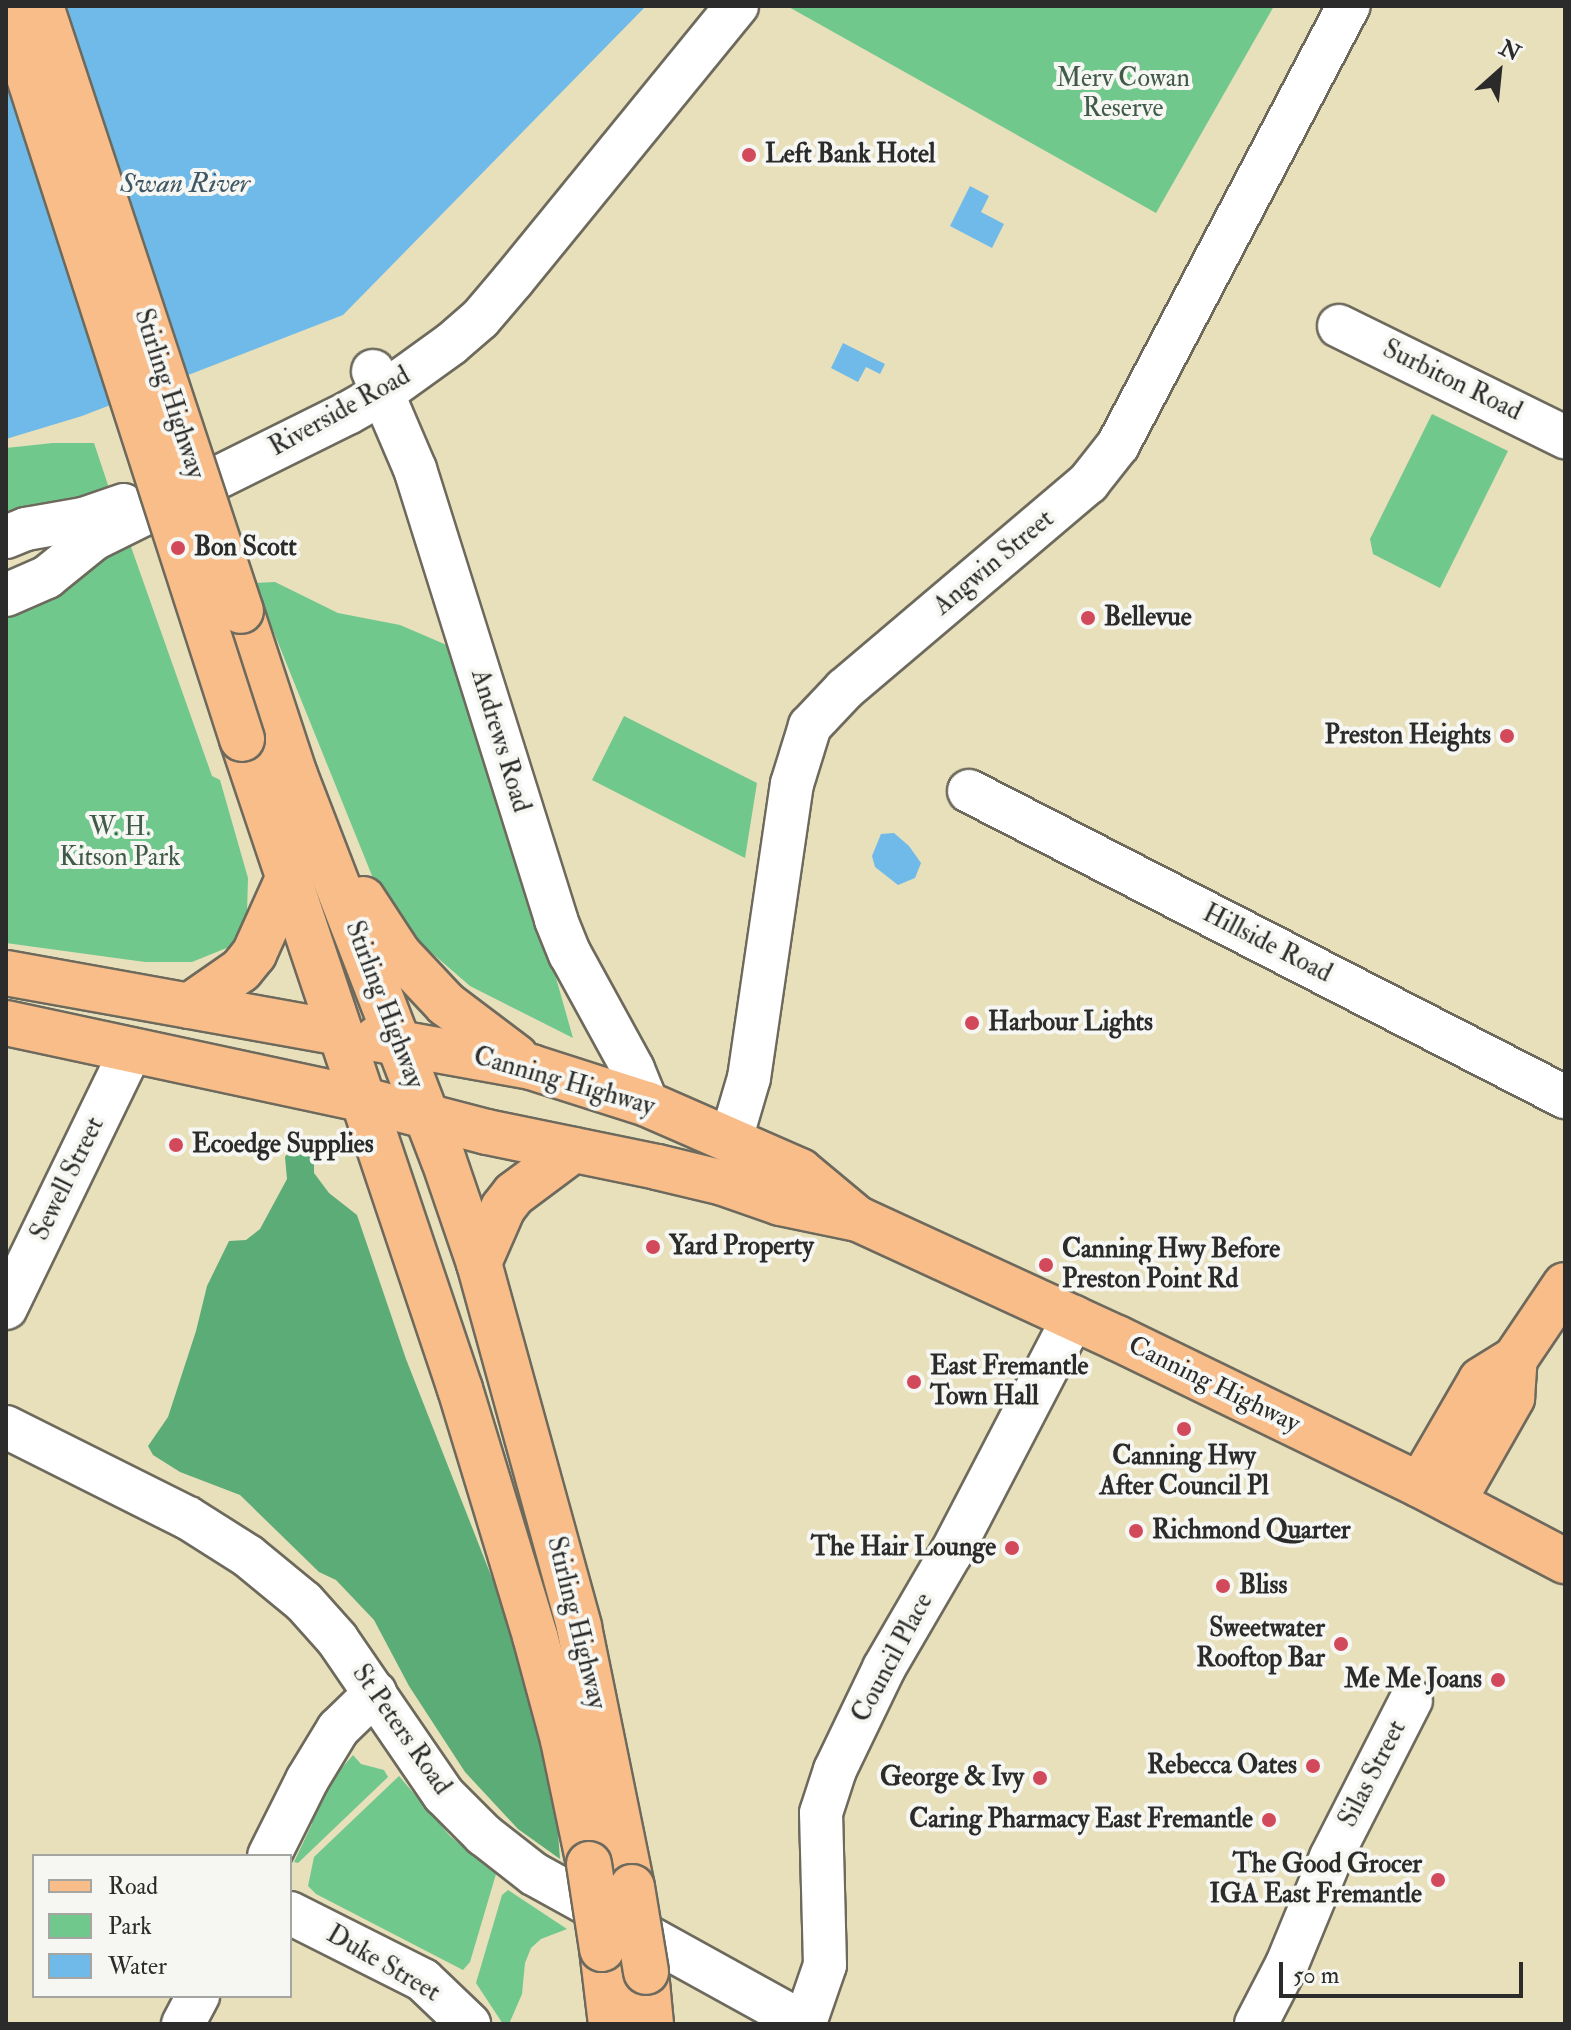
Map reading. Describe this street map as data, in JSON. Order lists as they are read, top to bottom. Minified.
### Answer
{"streets":{"main road":["Stirling Highway","Canning Highway"],"street":["Surbiton Road","Riverside Road","Angwin Street","Andrews Road","Hillside Road","Sewell Street","Council Place","St Peters Road","Silas Street","Duke Street"]},"crossings":[["Stirling Highway","Canning Highway"],["Riverside Road","Andrews Road"],["Angwin Street","Canning Highway"],["Andrews Road","Canning Highway"],["Canning Highway","Sewell Street"],["Canning Highway","Council Place"],["Council Place","St Peters Road"]],"water":["Swan River"],"parks":["Merv Cowan Reserve","W. H. Kitson Park"],"places":["Left Bank Hotel","Bon Scott","Bellevue","Preston Heights","Harbour Lights","Ecoedge Supplies","Yard Property","Canning Hwy Before Preston Point Rd","East Fremantle Town Hall","Canning Hwy After Council Pl","Richmond Quarter","The Hair Lounge","Bliss","Sweetwater Rooftop Bar","Me Me Joans","Rebecca Oates","George & Ivy","Caring Pharmacy East Fremantle","The Good Grocer IGA East Fremantle"],"legend":["Road","Park","Water"],"scale_bar":"50 m","north":"top right"}
